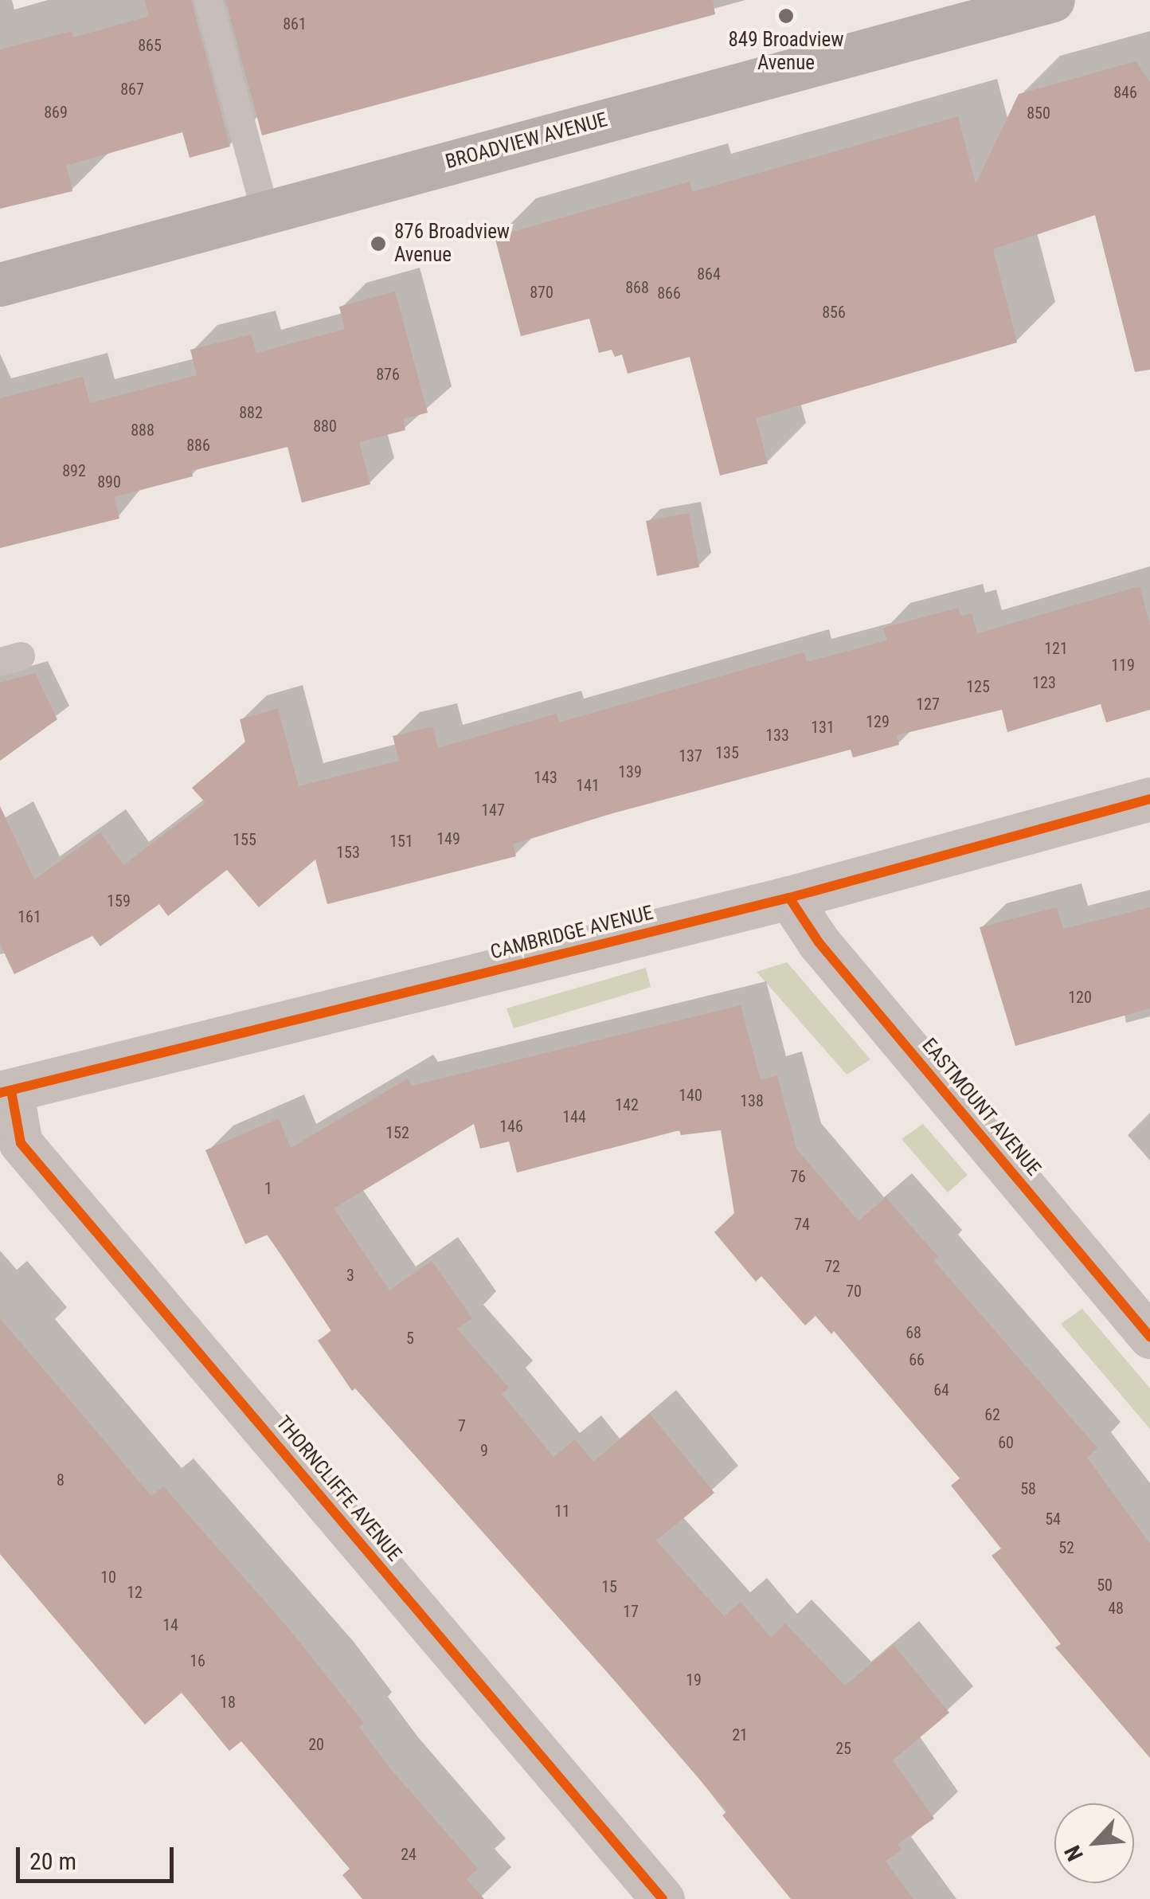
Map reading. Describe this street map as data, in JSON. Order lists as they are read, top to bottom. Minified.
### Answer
{"streets":{"main road":["BROADVIEW AVENUE"],"street":["CAMBRIDGE AVENUE","EASTMOUNT AVENUE","THORNCLIFFE AVENUE"]},"crossings":[["CAMBRIDGE AVENUE","EASTMOUNT AVENUE"],["CAMBRIDGE AVENUE","THORNCLIFFE AVENUE"]],"places":["849 Broadview Avenue","876 Broadview Avenue"],"house_numbers":["861","865","867","846","869","850","864","868","870","866","856","876","882","880","888","886","892","890","121","119","123","125","127","129","131","133","135","137","139","143","141","147","149","155","151","153","159","161","120","140","138","142","144","146","152","76","1","74","72","3","70","68","5","66","64","62","7","60","9","8","58","11","54","52","10","50","15","12","48","17","14","16","19","18","21","20","25","24"],"scale_bar":"20 m","north":"bottom left"}
